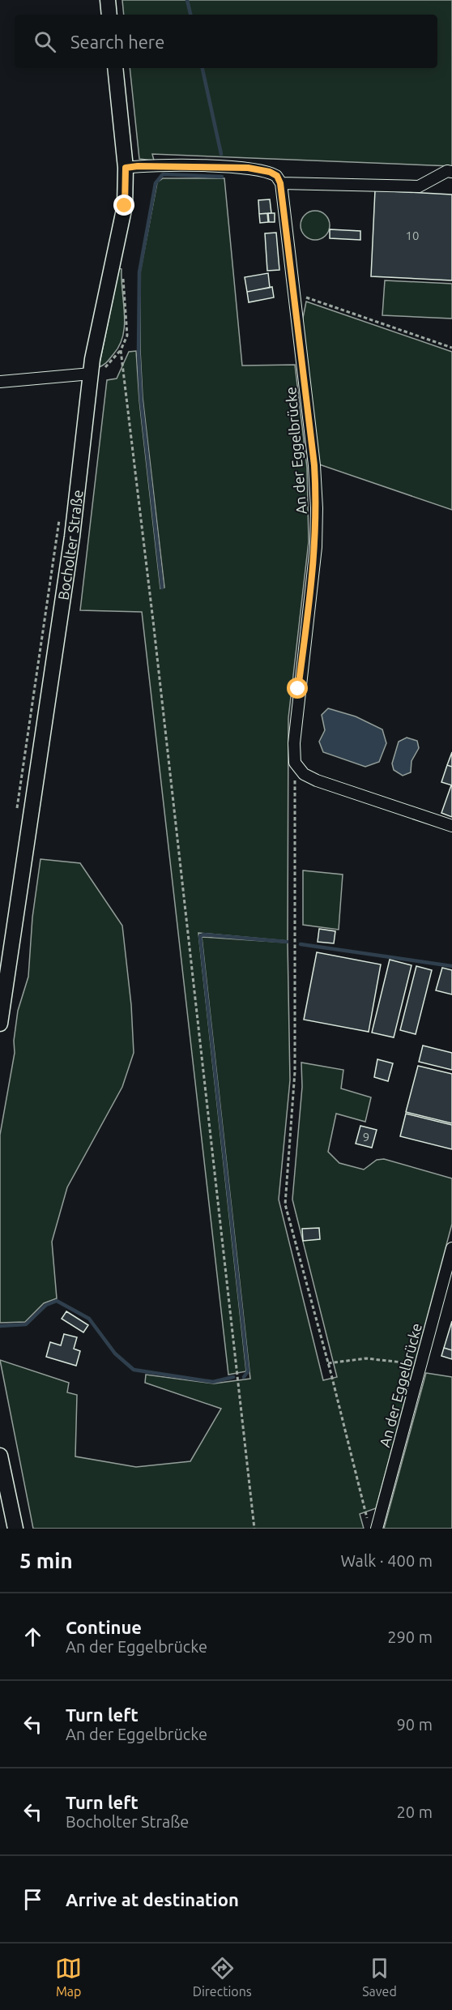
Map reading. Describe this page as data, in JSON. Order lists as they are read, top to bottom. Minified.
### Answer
{"streets":{"main road":["Bocholter Straße"],"street":["An der Eggelbrücke"]},"house_numbers":["10","9"],"page":{"search":"Search here","heading":["5 min","Walk · 400 m"],"list":[["Continue","An der Eggelbrücke","290 m"],["Turn left","An der Eggelbrücke","90 m"],["Turn left","Bocholter Straße","20 m"],"Arrive at destination"],"nav":["Map","Directions","Saved"]}}
